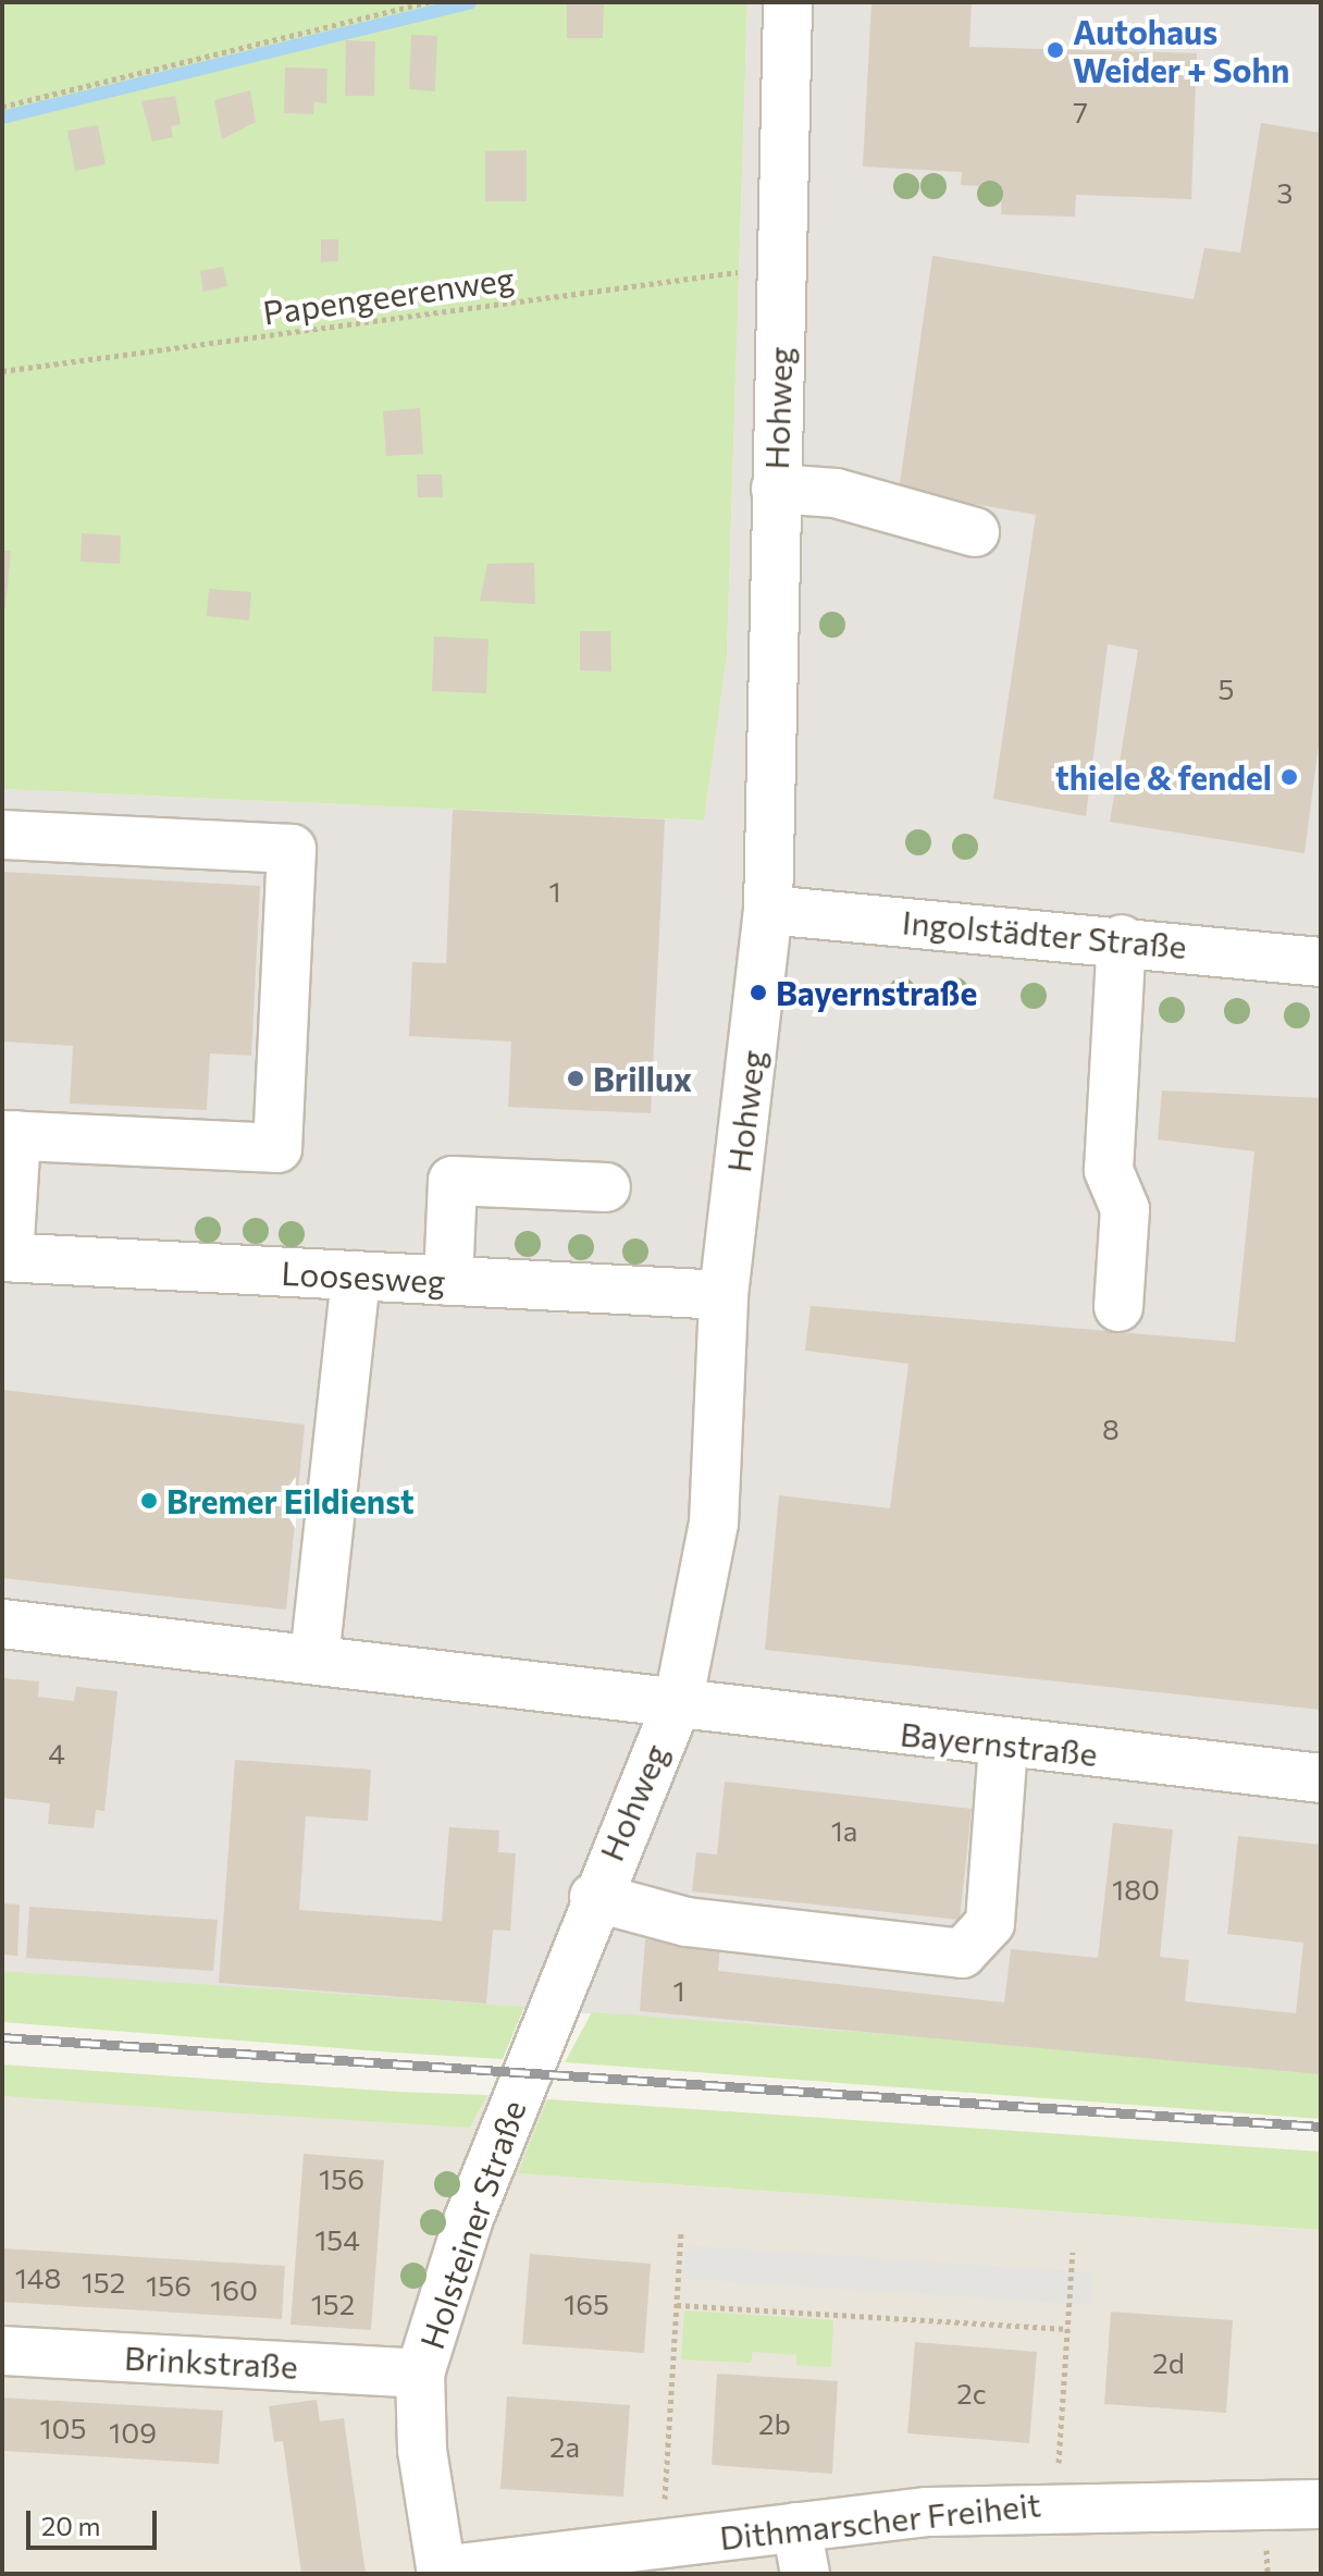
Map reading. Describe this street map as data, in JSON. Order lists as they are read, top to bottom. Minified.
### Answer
{"streets":{"street":["Hohweg","Ingolstädter Straße","Loosesweg","Bayernstraße","Holsteiner Straße","Brinkstraße","Dithmarscher Freiheit"],"path":["Papengeerenweg"]},"crossings":[["Papengeerenweg","Hohweg"],["Hohweg","Ingolstädter Straße"],["Hohweg","Loosesweg"],["Hohweg","Bayernstraße"],["Hohweg","Holsteiner Straße"],["Holsteiner Straße","Brinkstraße"],["Holsteiner Straße","Dithmarscher Freiheit"]],"places":["Autohaus Weider + Sohn","thiele & fendel","Bayernstraße","Brillux","Bremer Eildienst"],"house_numbers":["7","3","5","1","8","4","1a","180","1","156","154","148","152","156","160","152","165","2d","2c","2b","105","109","2a"],"scale_bar":"20 m"}
